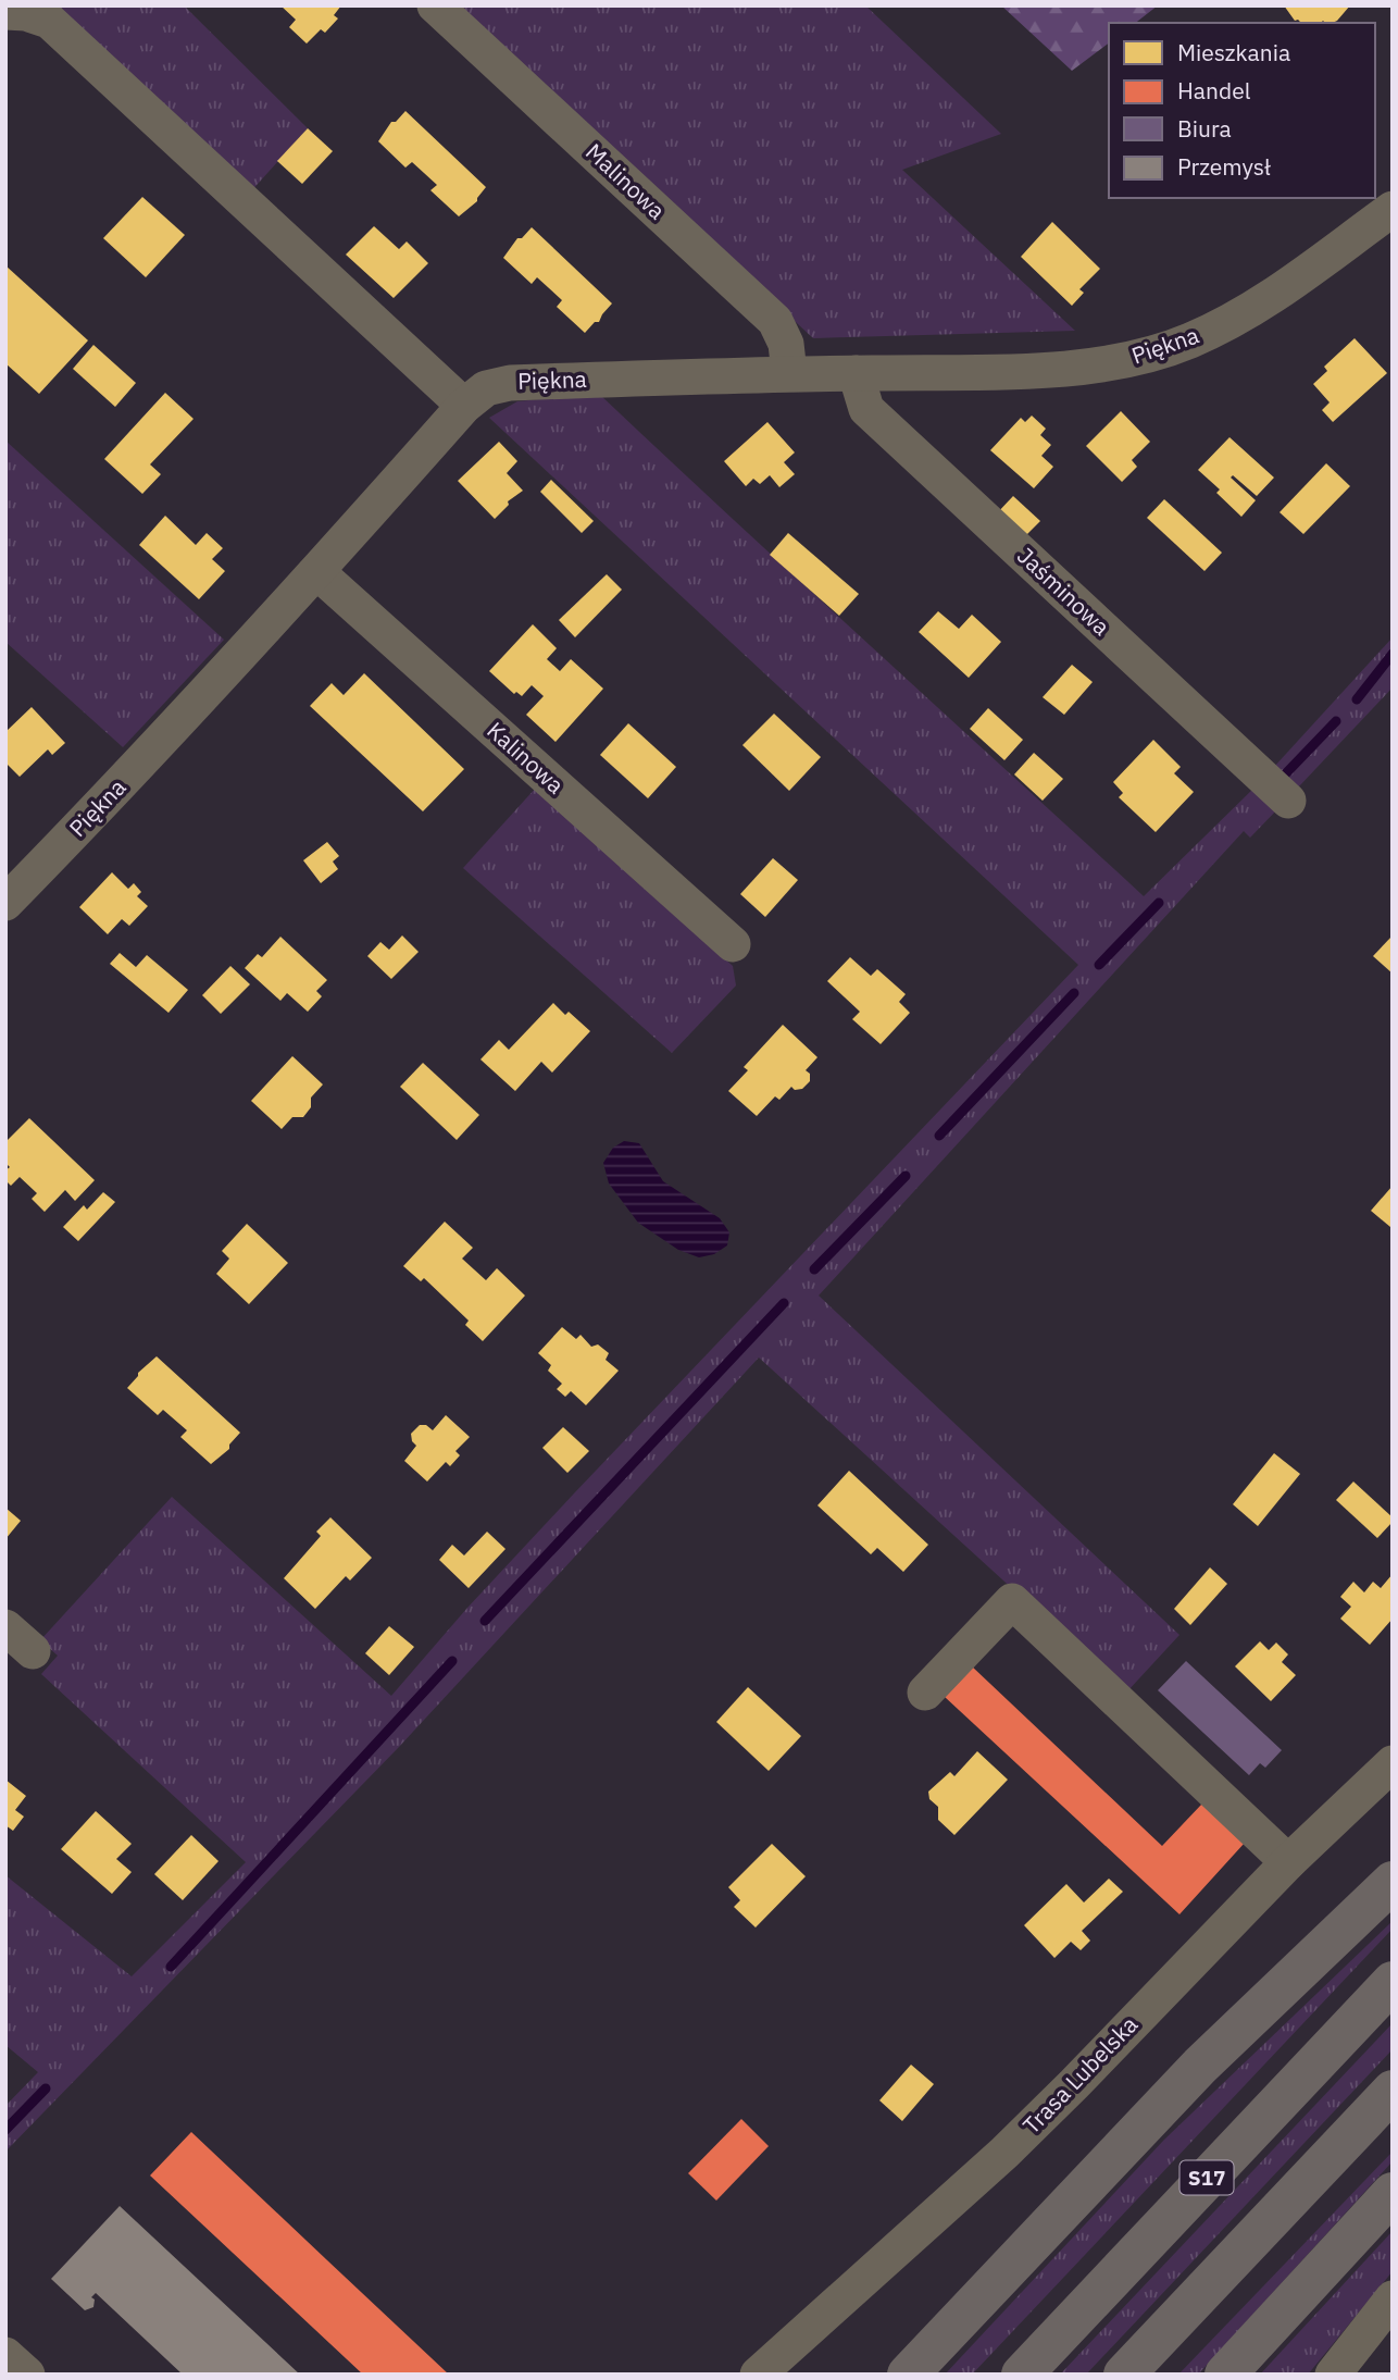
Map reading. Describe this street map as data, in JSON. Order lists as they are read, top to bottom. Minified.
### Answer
{"streets":{"highway":["S17"],"street":["Malinowa","Piękna","Jaśminowa","Kalinowa","Trasa Lubelska"]},"crossings":[["Malinowa","Piękna"],["Piękna","Jaśminowa"],["Piękna","Kalinowa"]],"legend":["Mieszkania","Handel","Biura","Przemysł"]}
